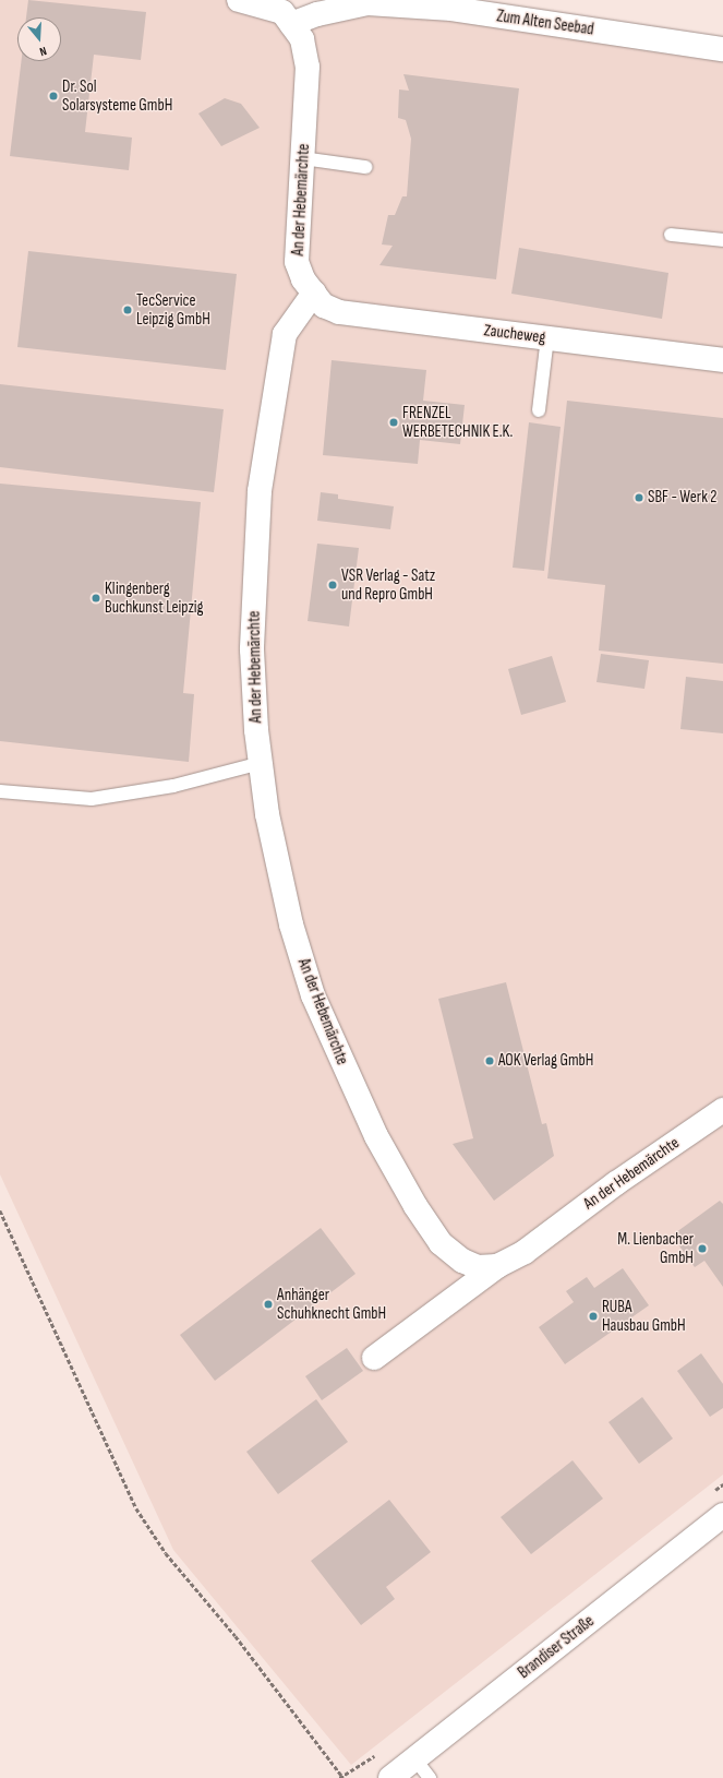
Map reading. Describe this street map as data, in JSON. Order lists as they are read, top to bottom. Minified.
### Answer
{"streets":{"street":["Zum Alten Seebad","An der Hebemärchte","Zaucheweg","Brandiser Straße"]},"crossings":[["Zum Alten Seebad","An der Hebemärchte"],["An der Hebemärchte","Zaucheweg"]],"places":["Dr. Sol Solarsysteme GmbH","TecService Leipzig GmbH","FRENZEL WERBETECHNIK E.K.","SBF - Werk 2","VSR Verlag - Satz und Repro GmbH","Klingenberg Buchkunst Leipzig","AOK Verlag GmbH","M. Lienbacher GmbH","Anhänger Schuhknecht GmbH","RUBA Hausbau GmbH"],"north":"bottom"}
